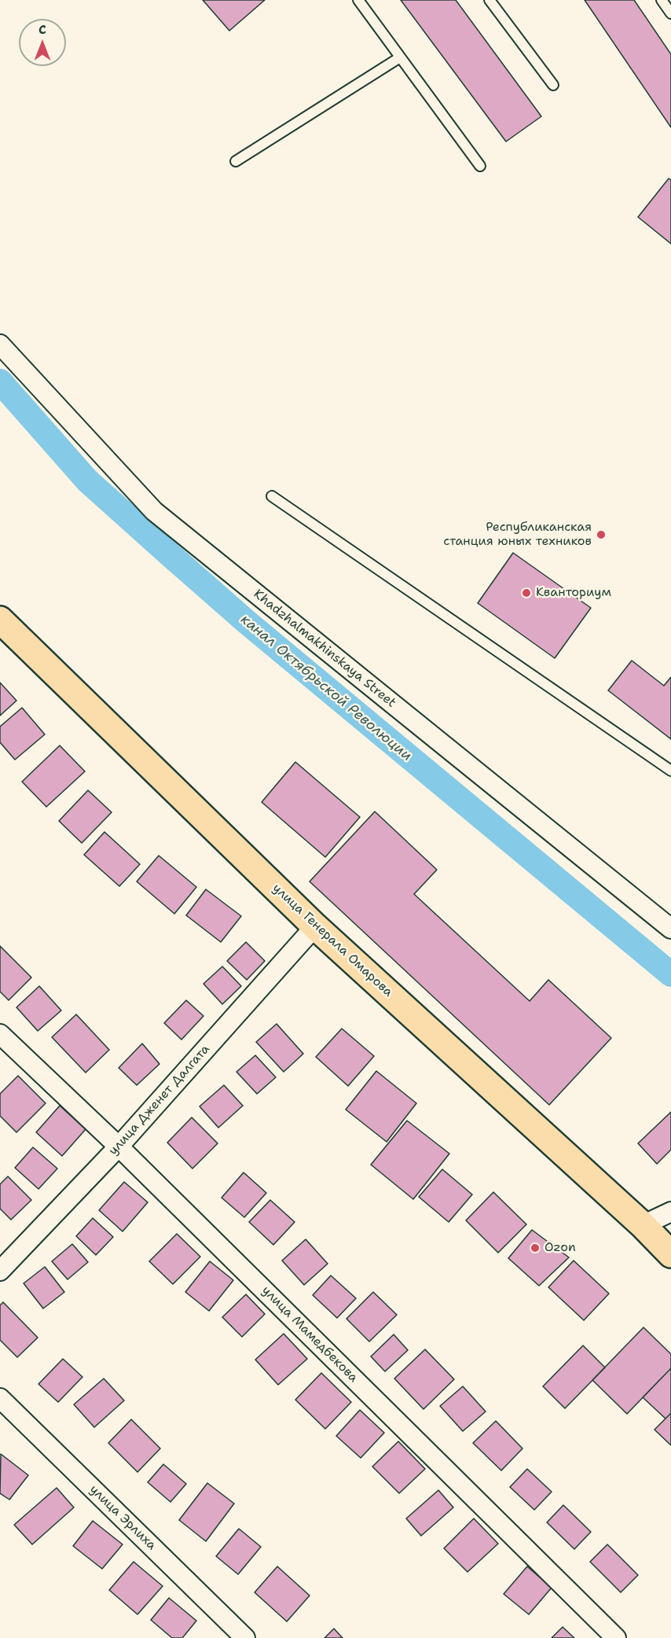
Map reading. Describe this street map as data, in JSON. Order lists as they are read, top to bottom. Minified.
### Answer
{"streets":{"main road":["улица Генерала Омарова"],"street":["Khadzhalmakhinskaya Street","улица Дженет Далгата","улица Мамедбекова","улица Эрлиха"]},"crossings":[["улица Генерала Омарова","улица Дженет Далгата"],["улица Дженет Далгата","улица Мамедбекова"]],"water":["канал Октябрьской Революции"],"places":["Республиканская станция юных техников","Кванториум","Ozon"],"north":"top"}
